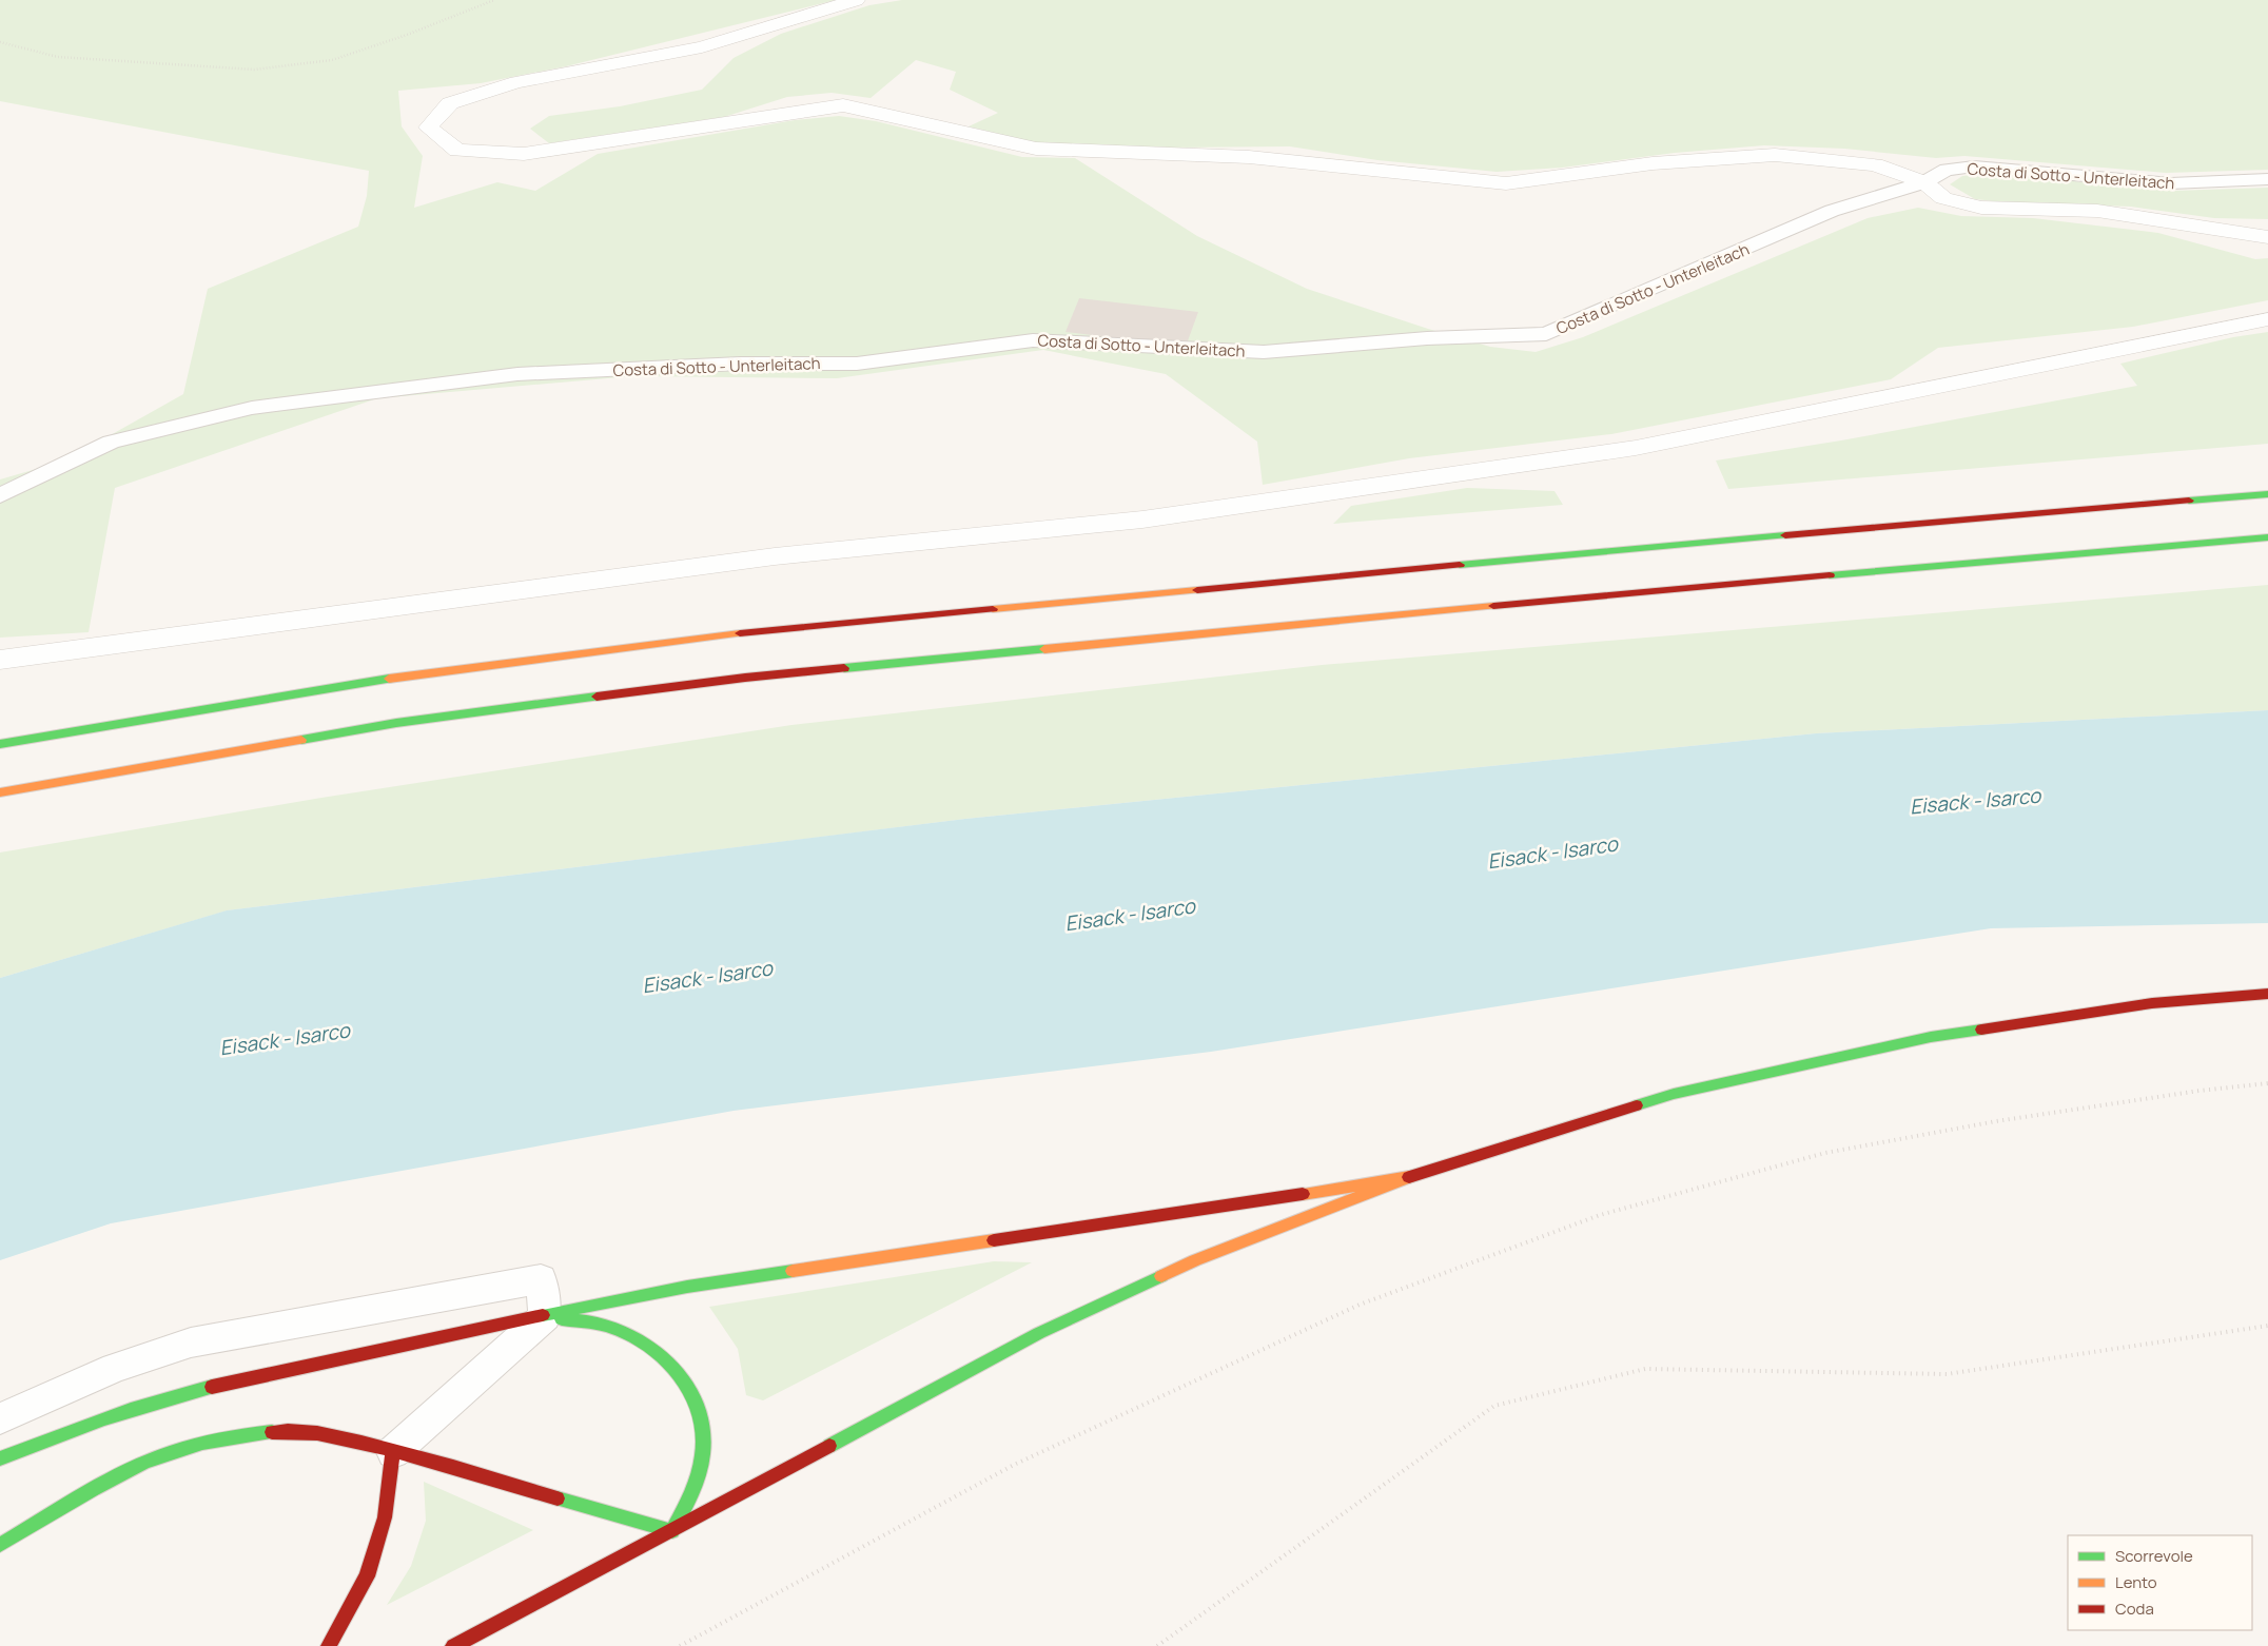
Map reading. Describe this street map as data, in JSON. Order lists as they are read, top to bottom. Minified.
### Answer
{"streets":{"lane":["Costa di Sotto - Unterleitach"]},"water":["Eisack - Isarco"],"legend":["Scorrevole","Lento","Coda"]}
